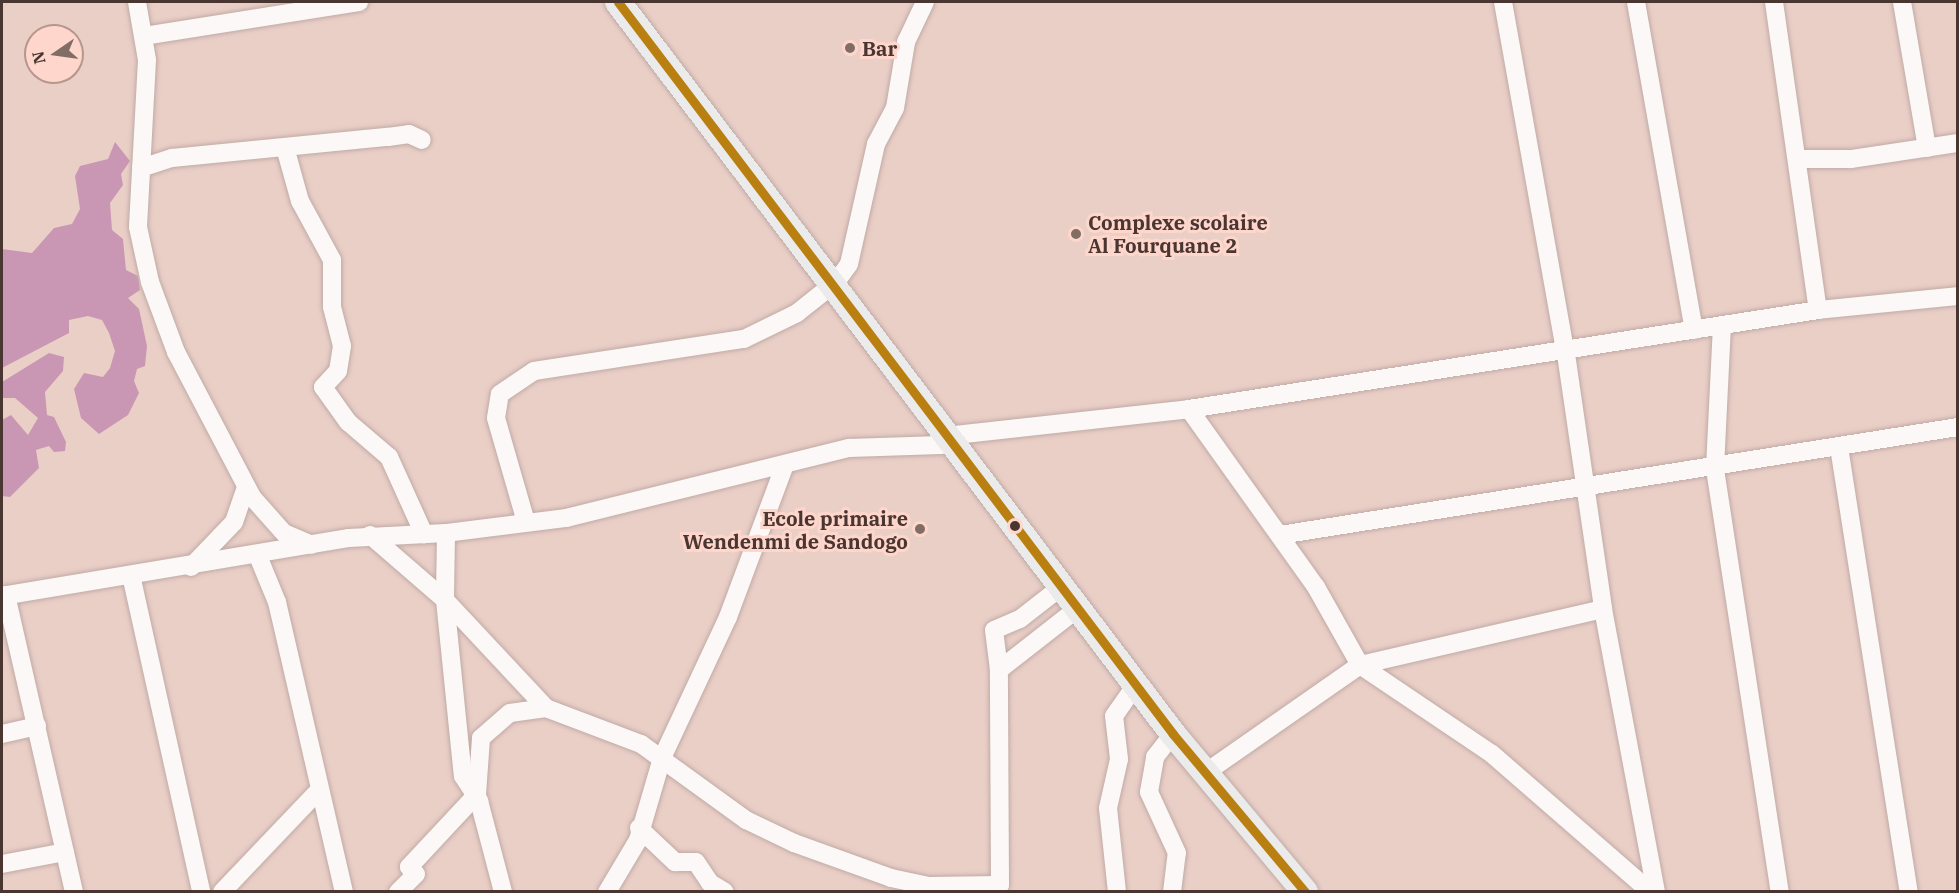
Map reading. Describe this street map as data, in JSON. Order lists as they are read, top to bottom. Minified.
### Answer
{"places":["Bar","Complexe scolaire Al Fourquane 2","Ecole primaire Wendenmi de Sandogo"],"north":"left"}
